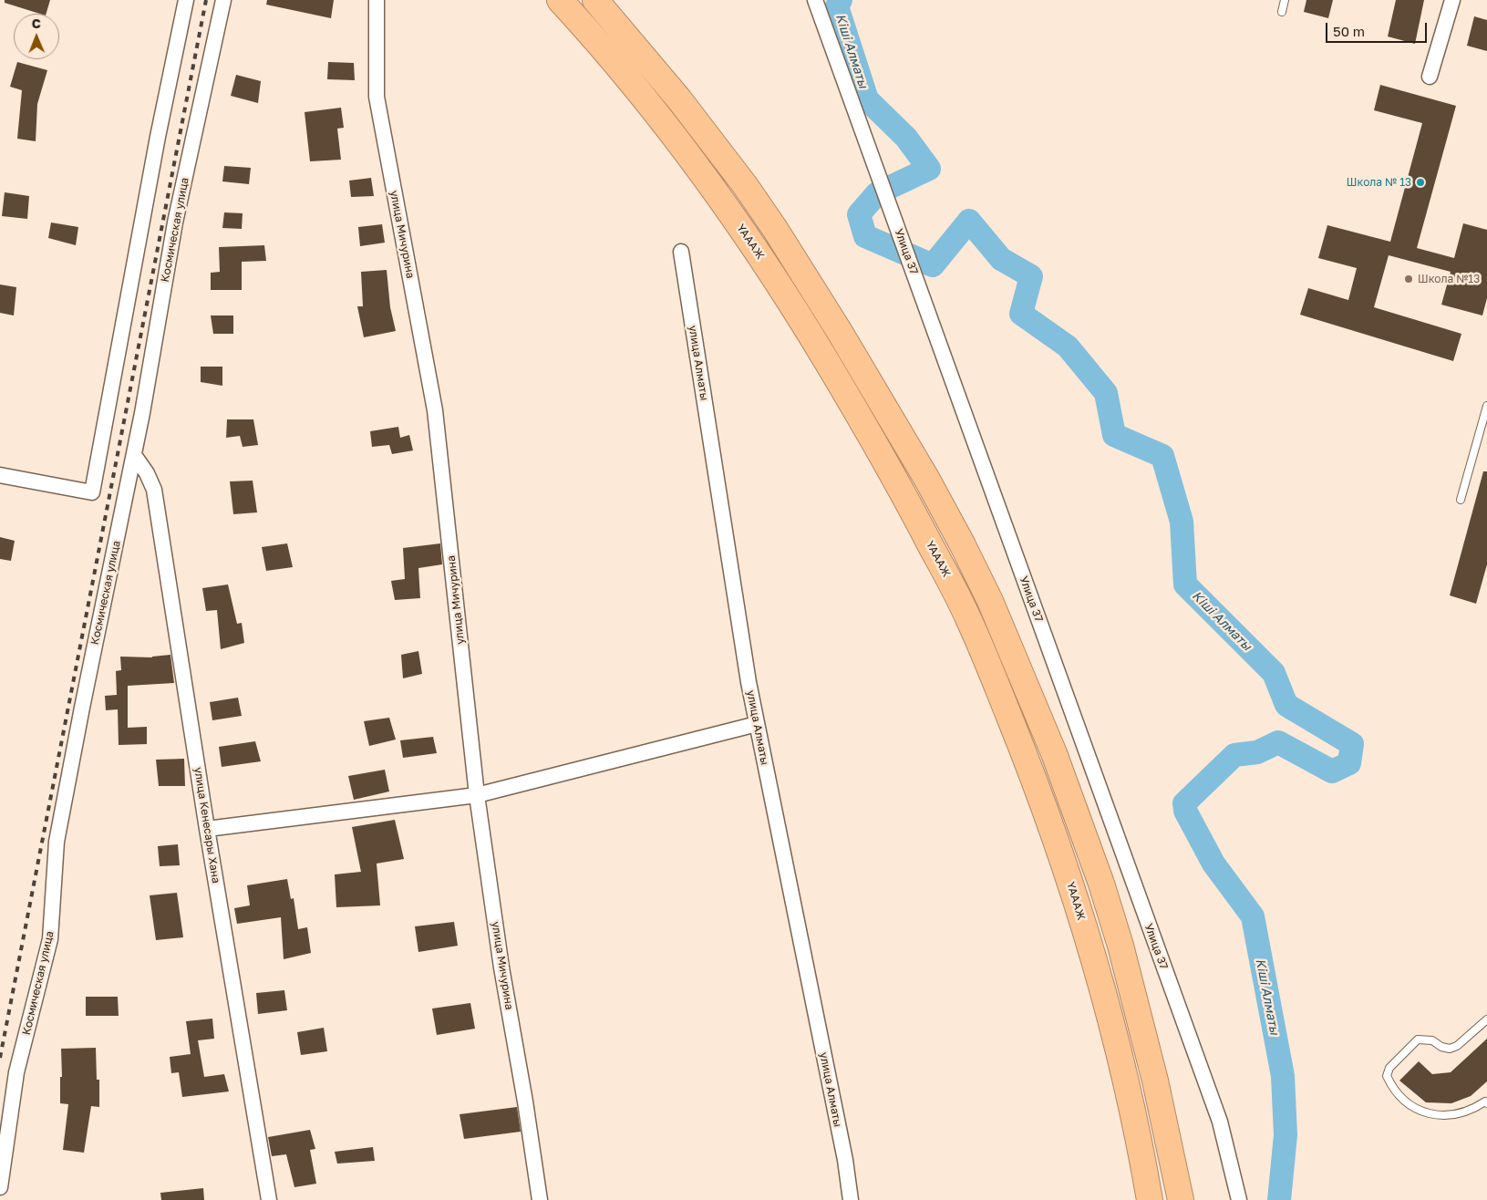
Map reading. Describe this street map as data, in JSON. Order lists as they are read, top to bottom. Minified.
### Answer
{"streets":{"highway":["ҮАААЖ"],"street":["Космическая улица","улица Мичурина","Улица 37","улица Алматы","улица Кенесары Хана"]},"crossings":[["Космическая улица","улица Кенесары Хана"]],"water":["Кіші Алматы"],"places":["Школа № 13","Школа №13"],"scale_bar":"50 m","north":"top"}
